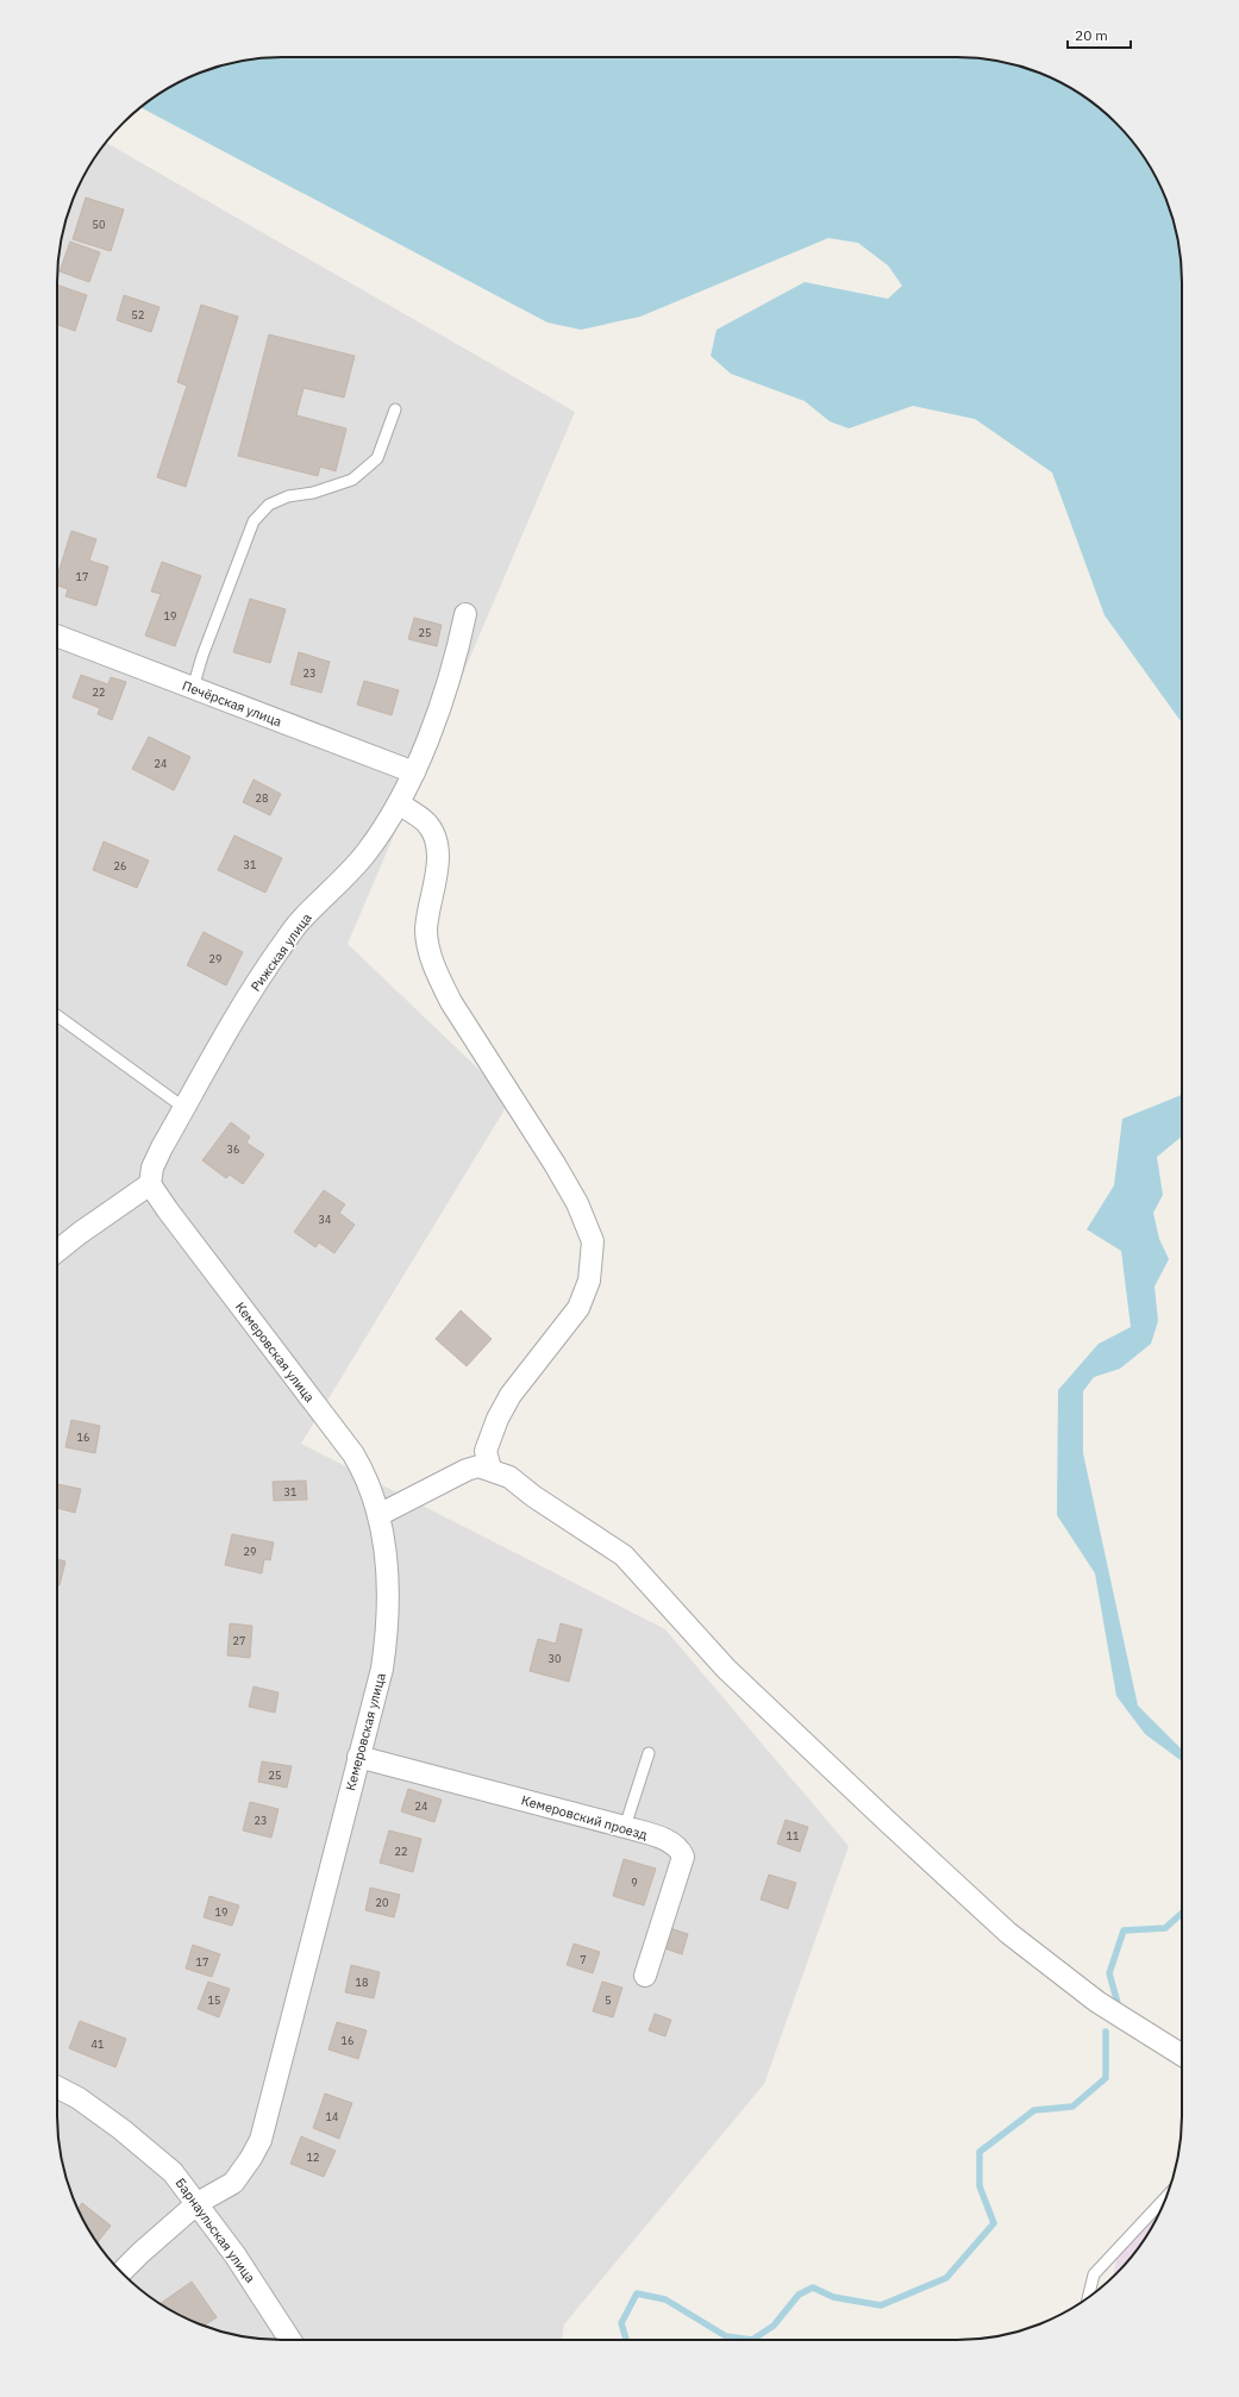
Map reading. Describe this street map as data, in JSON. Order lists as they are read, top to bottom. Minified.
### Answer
{"streets":{"street":["Печёрская улица","Рижская улица","Кемеровская улица","Кемеровский проезд","Барнаульская улица"]},"crossings":[["Печёрская улица","Рижская улица"],["Рижская улица","Кемеровская улица"],["Кемеровская улица","Кемеровский проезд"],["Кемеровская улица","Барнаульская улица"]],"house_numbers":["50","52","17","19","25","23","22","24","28","31","26","29","36","34","16","31","29","27","30","25","24","23","11","22","9","20","19","7","17","18","15","5","16","41","14","12"],"scale_bar":"20 m"}
